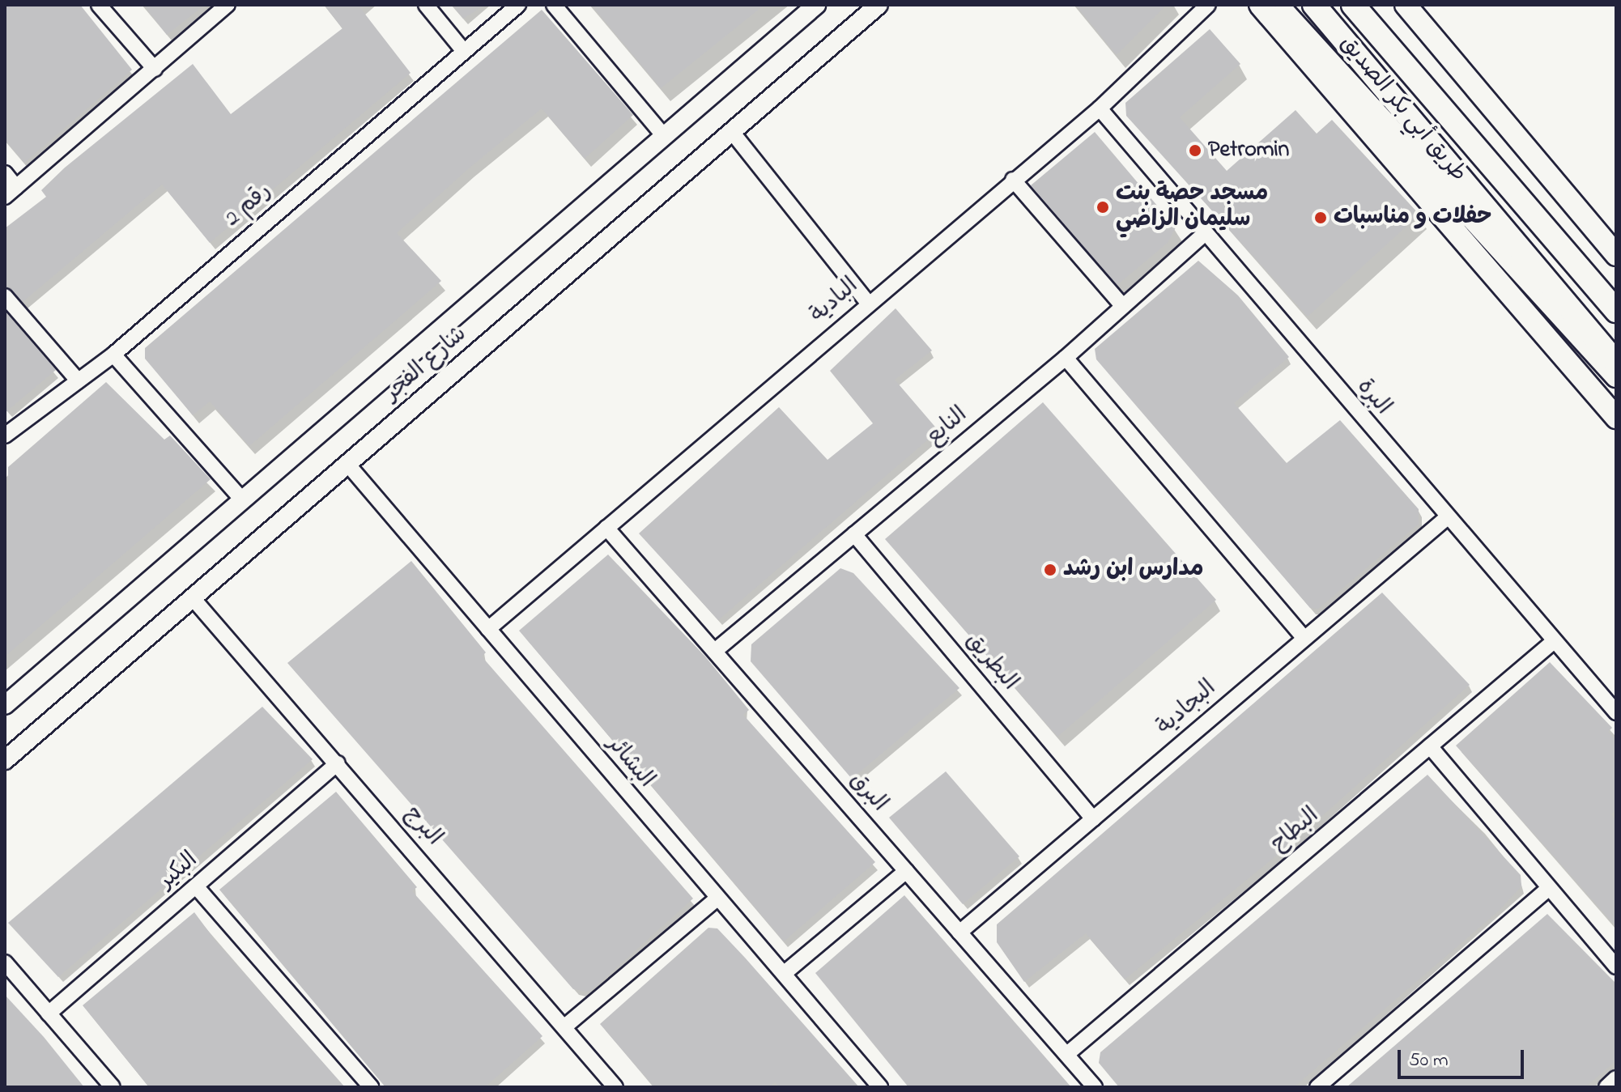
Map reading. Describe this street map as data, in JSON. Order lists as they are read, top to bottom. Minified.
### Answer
{"streets":{"main road":["طريق أبي بكر الصديق"],"street":["رقم 2","البادية","شارع الفجر","البرة","النابع","البطريق","البجادية","البشائر","البرق","البرج","البطاح","البكير"]},"crossings":[["البادية","البرة"],["البادية","البشائر"],["البادية","البرق"],["شارع الفجر","البشائر"],["شارع الفجر","البرج"],["البرة","النابع"],["البرة","البجادية"],["البرة","البطاح"],["النابع","البطريق"],["النابع","البرق"],["البطريق","البجادية"],["البجادية","البرق"],["البرق","البطاح"],["البرج","البكير"]],"places":["Petromin","مسجد حصة بنت سليمان الزاضي","حفلات و مناسبات","مدارس ابن رشد"],"scale_bar":"50 m"}
